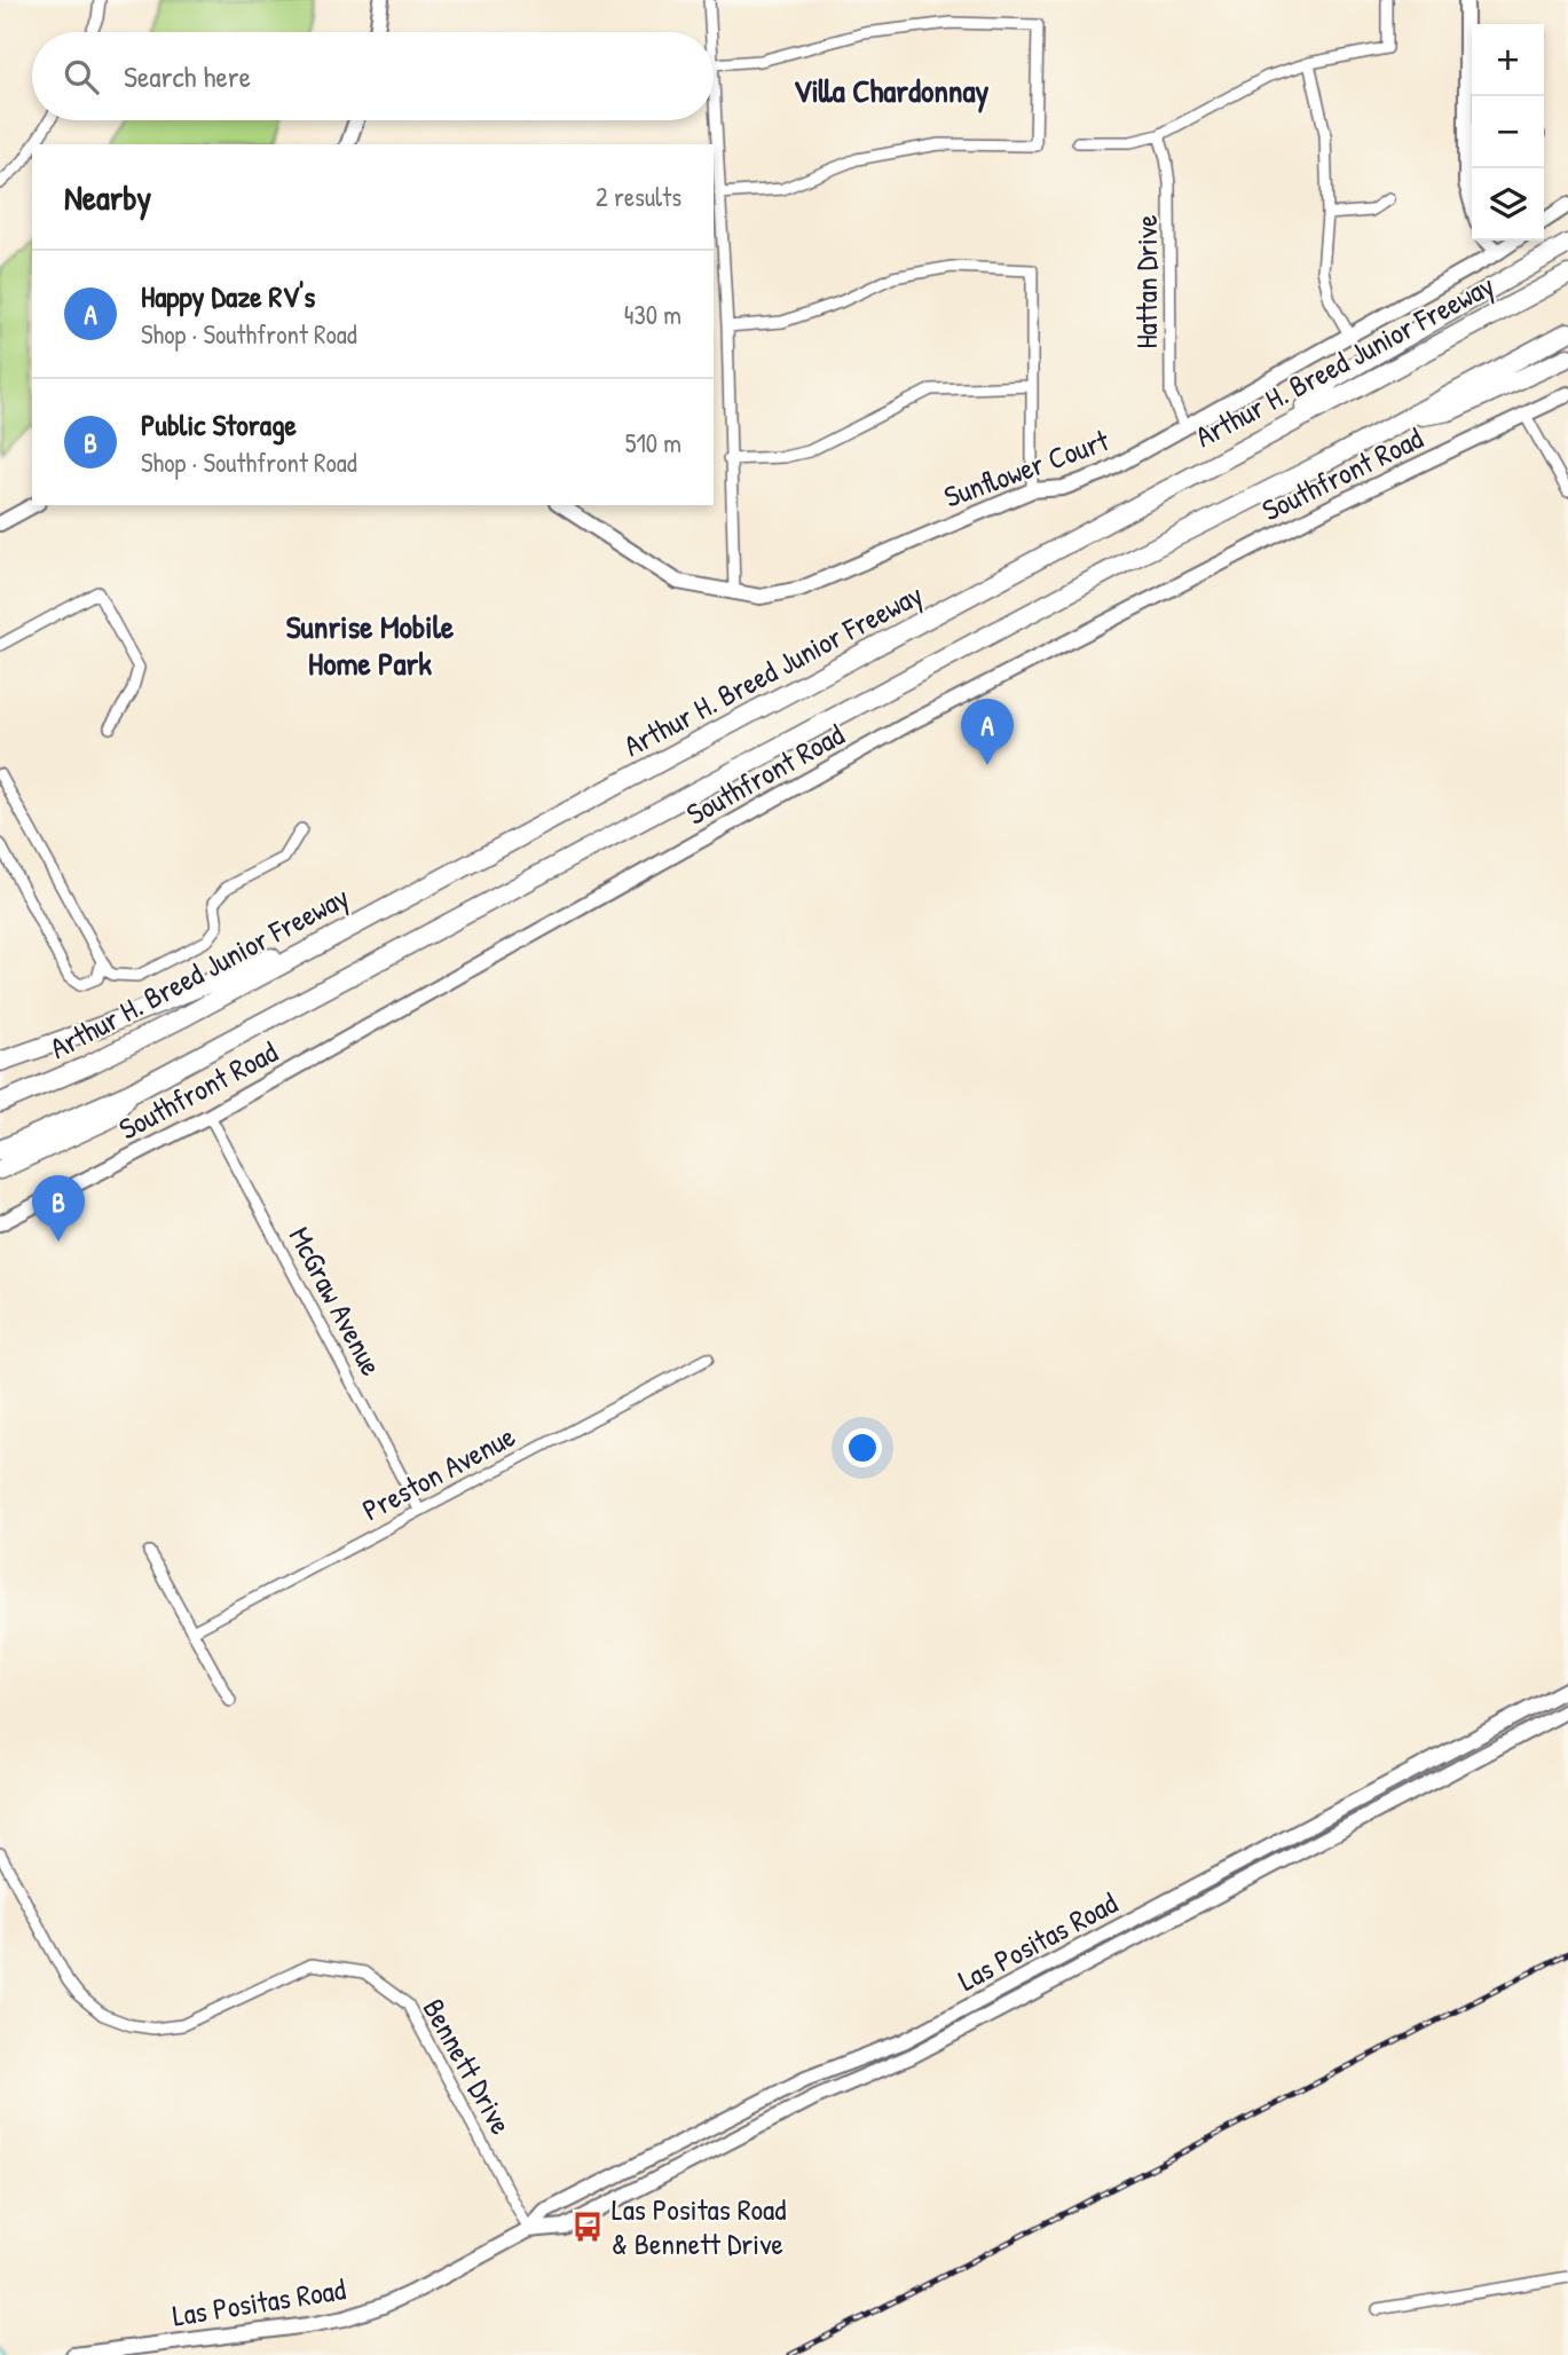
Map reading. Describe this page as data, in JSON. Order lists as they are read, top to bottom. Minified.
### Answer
{"streets":{"highway":["Arthur H. Breed Junior Freeway"],"street":["Hattan Drive","Sunflower Court","Southfront Road","McGraw Avenue","Preston Avenue","Las Positas Road","Bennett Drive"]},"crossings":[["Hattan Drive","Sunflower Court"],["Southfront Road","McGraw Avenue"],["McGraw Avenue","Preston Avenue"],["Las Positas Road","Bennett Drive"]],"districts":["Villa Chardonnay","Sunrise Mobile Home Park"],"places":{"bus stop":["Las Positas Road & Bennett Drive"]},"page":{"map_buttons":["+","−"],"search":"Search here","heading":["Nearby","2 results"],"list":[{"mark":"A","name":"Happy Daze RV's","note":"Shop · Southfront Road","value":"430 m"},{"mark":"B","name":"Public Storage","note":"Shop · Southfront Road","value":"510 m"}],"pins":["A","B"]}}
